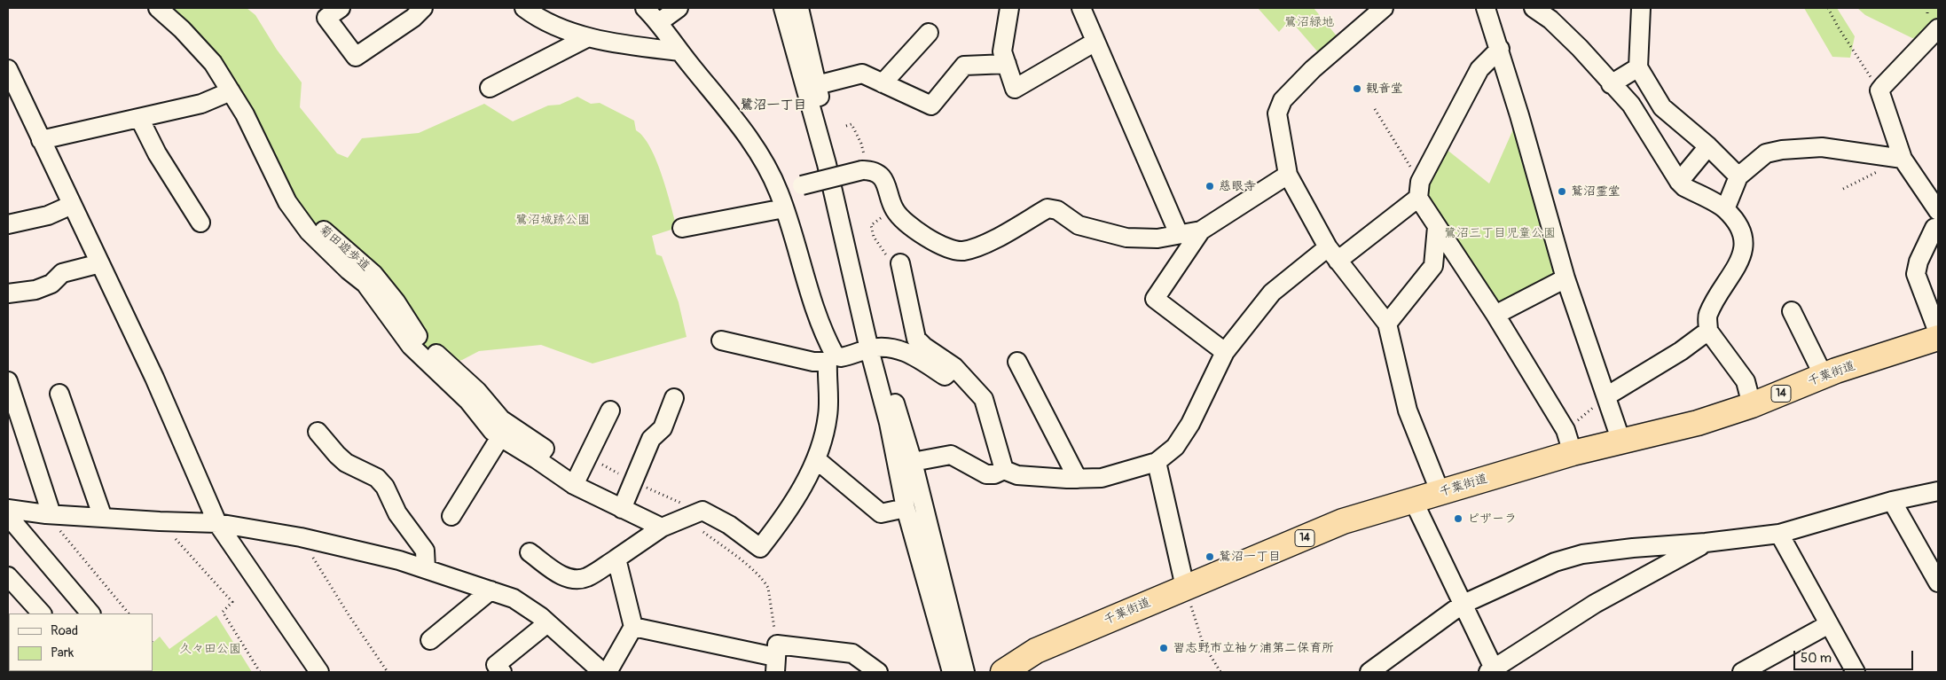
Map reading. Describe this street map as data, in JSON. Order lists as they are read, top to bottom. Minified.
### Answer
{"streets":{"highway":["千葉街道","14"],"street":["菊田遊歩道"]},"districts":["鷺沼一丁目"],"parks":["鷺沼緑地","鷺沼城跡公園","鷺沼三丁目児童公園","久々田公園"],"places":["観音堂","慈眼寺","鷲沼霊堂","ピザーラ","鷲沼一丁目","習志野市立袖ケ浦第二保育所"],"legend":["Road","Park"],"scale_bar":"50 m"}
